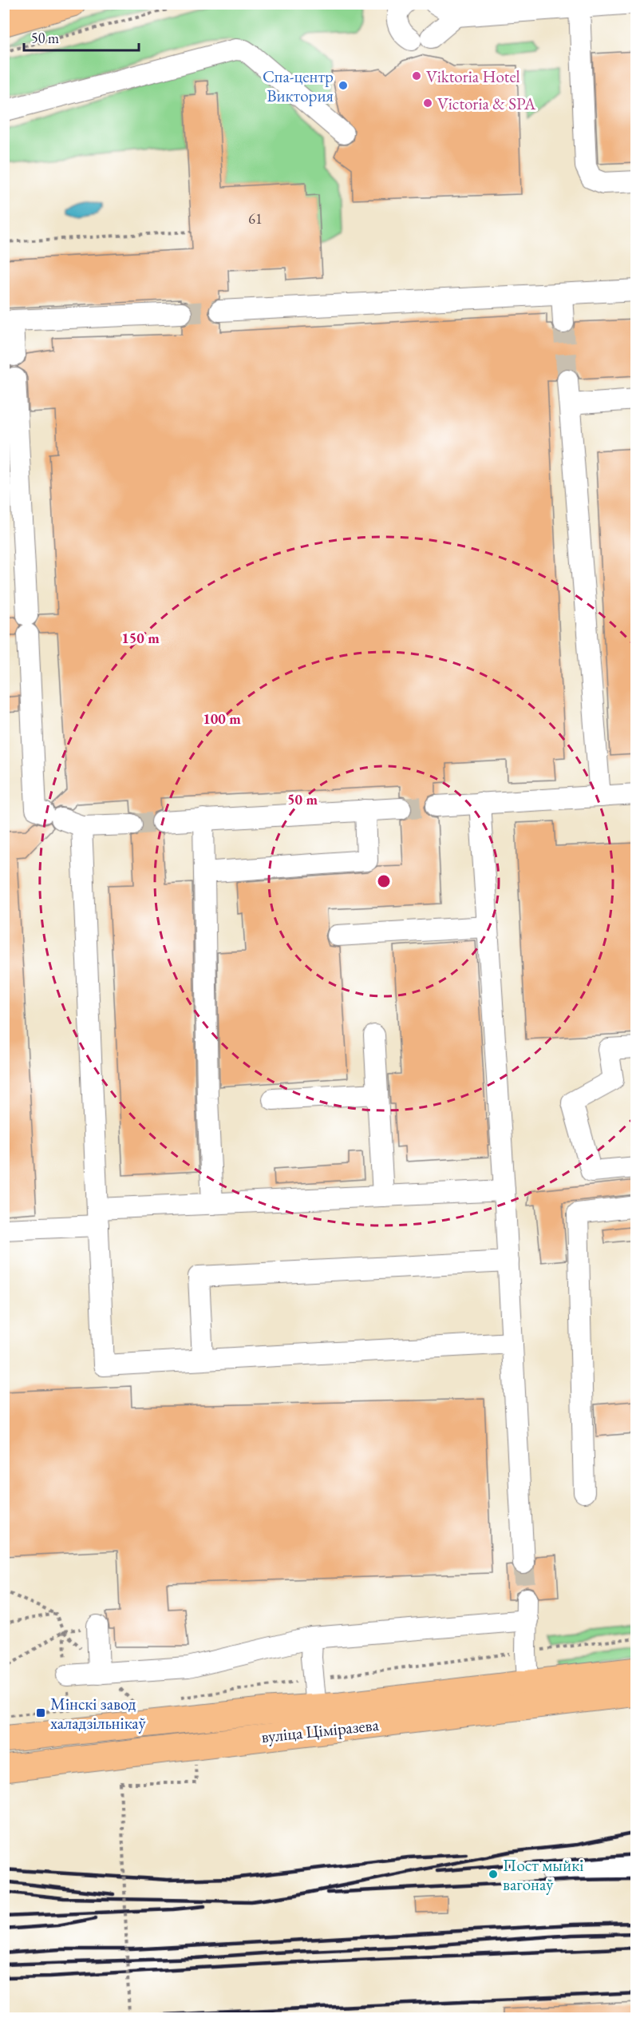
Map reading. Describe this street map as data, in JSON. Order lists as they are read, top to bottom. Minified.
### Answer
{"streets":{"main road":["вуліца Ціміразева"]},"places":{"other":["Viktoria Hotel","Спа-центр Виктория","Victoria & SPA","Пост мыйкі вагонаў"],"transit":["Мінскі завод халадзільнікаў"]},"house_numbers":["61"],"scale_bar":"50 m","rings":["150 m","100 m","50 m"]}
